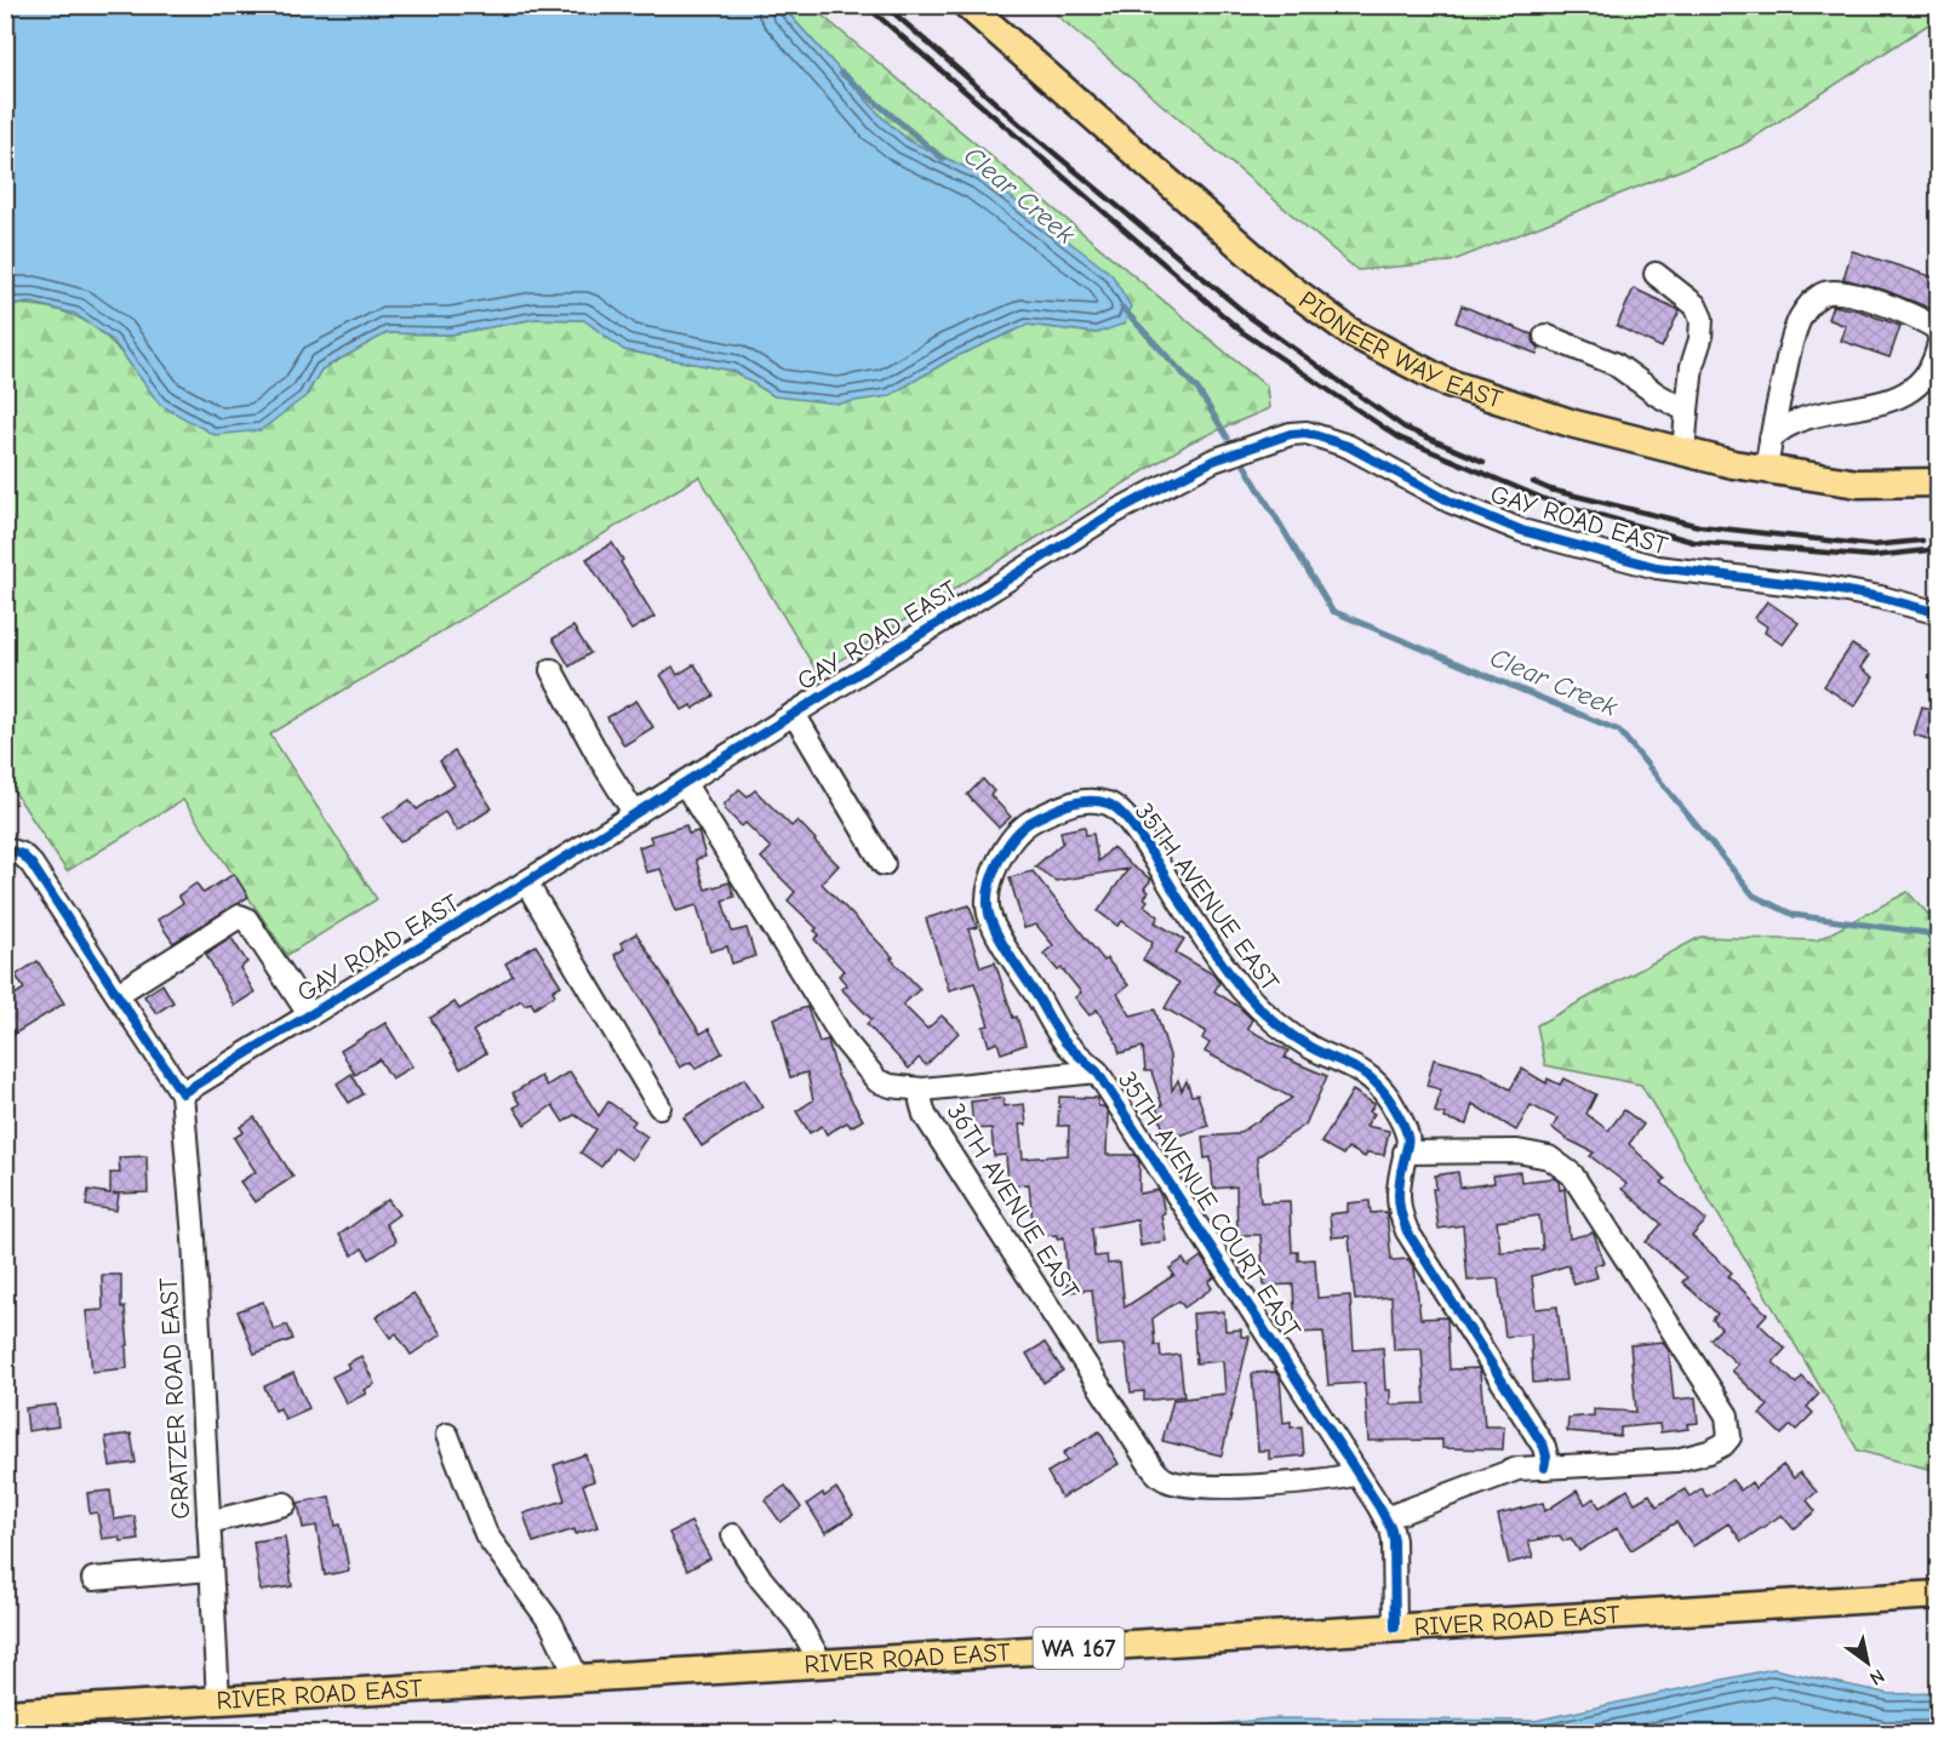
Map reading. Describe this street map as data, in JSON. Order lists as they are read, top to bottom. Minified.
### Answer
{"streets":{"main road":["PIONEER WAY EAST","RIVER ROAD EAST","WA 167"],"street":["GAY ROAD EAST","35TH AVENUE EAST","36TH AVENUE EAST","35TH AVENUE COURT EAST","GRATZER ROAD EAST"]},"crossings":[["GAY ROAD EAST","36TH AVENUE EAST"],["GAY ROAD EAST","GRATZER ROAD EAST"],["35TH AVENUE EAST","35TH AVENUE COURT EAST"],["36TH AVENUE EAST","35TH AVENUE COURT EAST"],["35TH AVENUE COURT EAST","RIVER ROAD EAST"],["GRATZER ROAD EAST","RIVER ROAD EAST"]],"water":["Clear Creek"],"north":"bottom right"}
